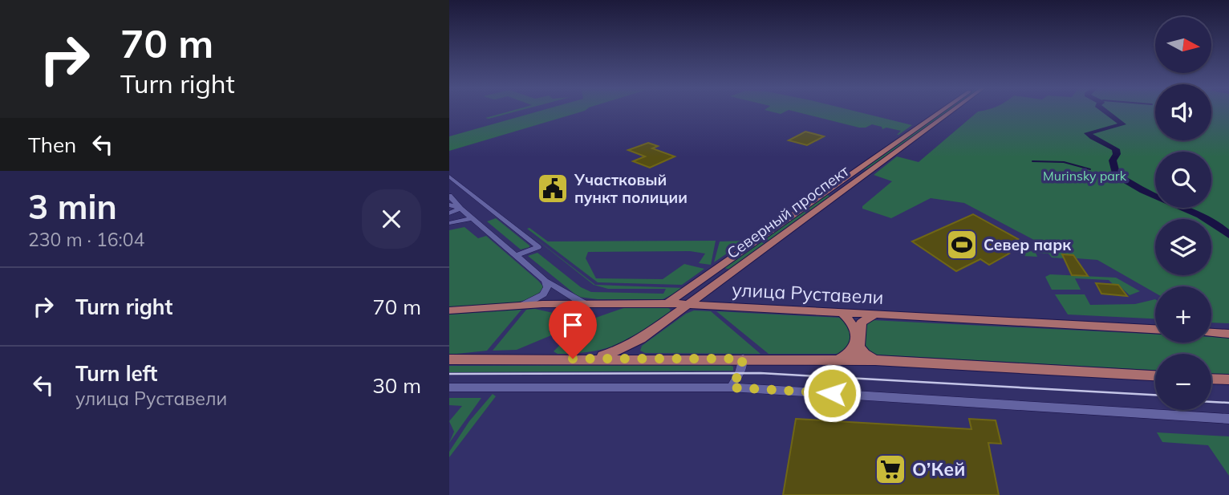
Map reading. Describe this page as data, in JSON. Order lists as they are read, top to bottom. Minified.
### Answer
{"streets":{"main road":["Северный проспект","улица Руставели"]},"crossings":[["Северный проспект","улица Руставели"]],"parks":["Murinsky park"],"places":{"public building":["Участковый пункт полиции"],"sports":["Север парк"],"supermarket":["О’Кей"]},"north":"right","page":{"turn":["70 m","Turn right"],"map_buttons":["+","−"],"then":"Then","heading":["3 min","230 m · 16:04"],"list":[{"name":"Turn right","value":"70 m"},{"name":"Turn left","note":"улица Руставели","value":"30 m"}]}}
